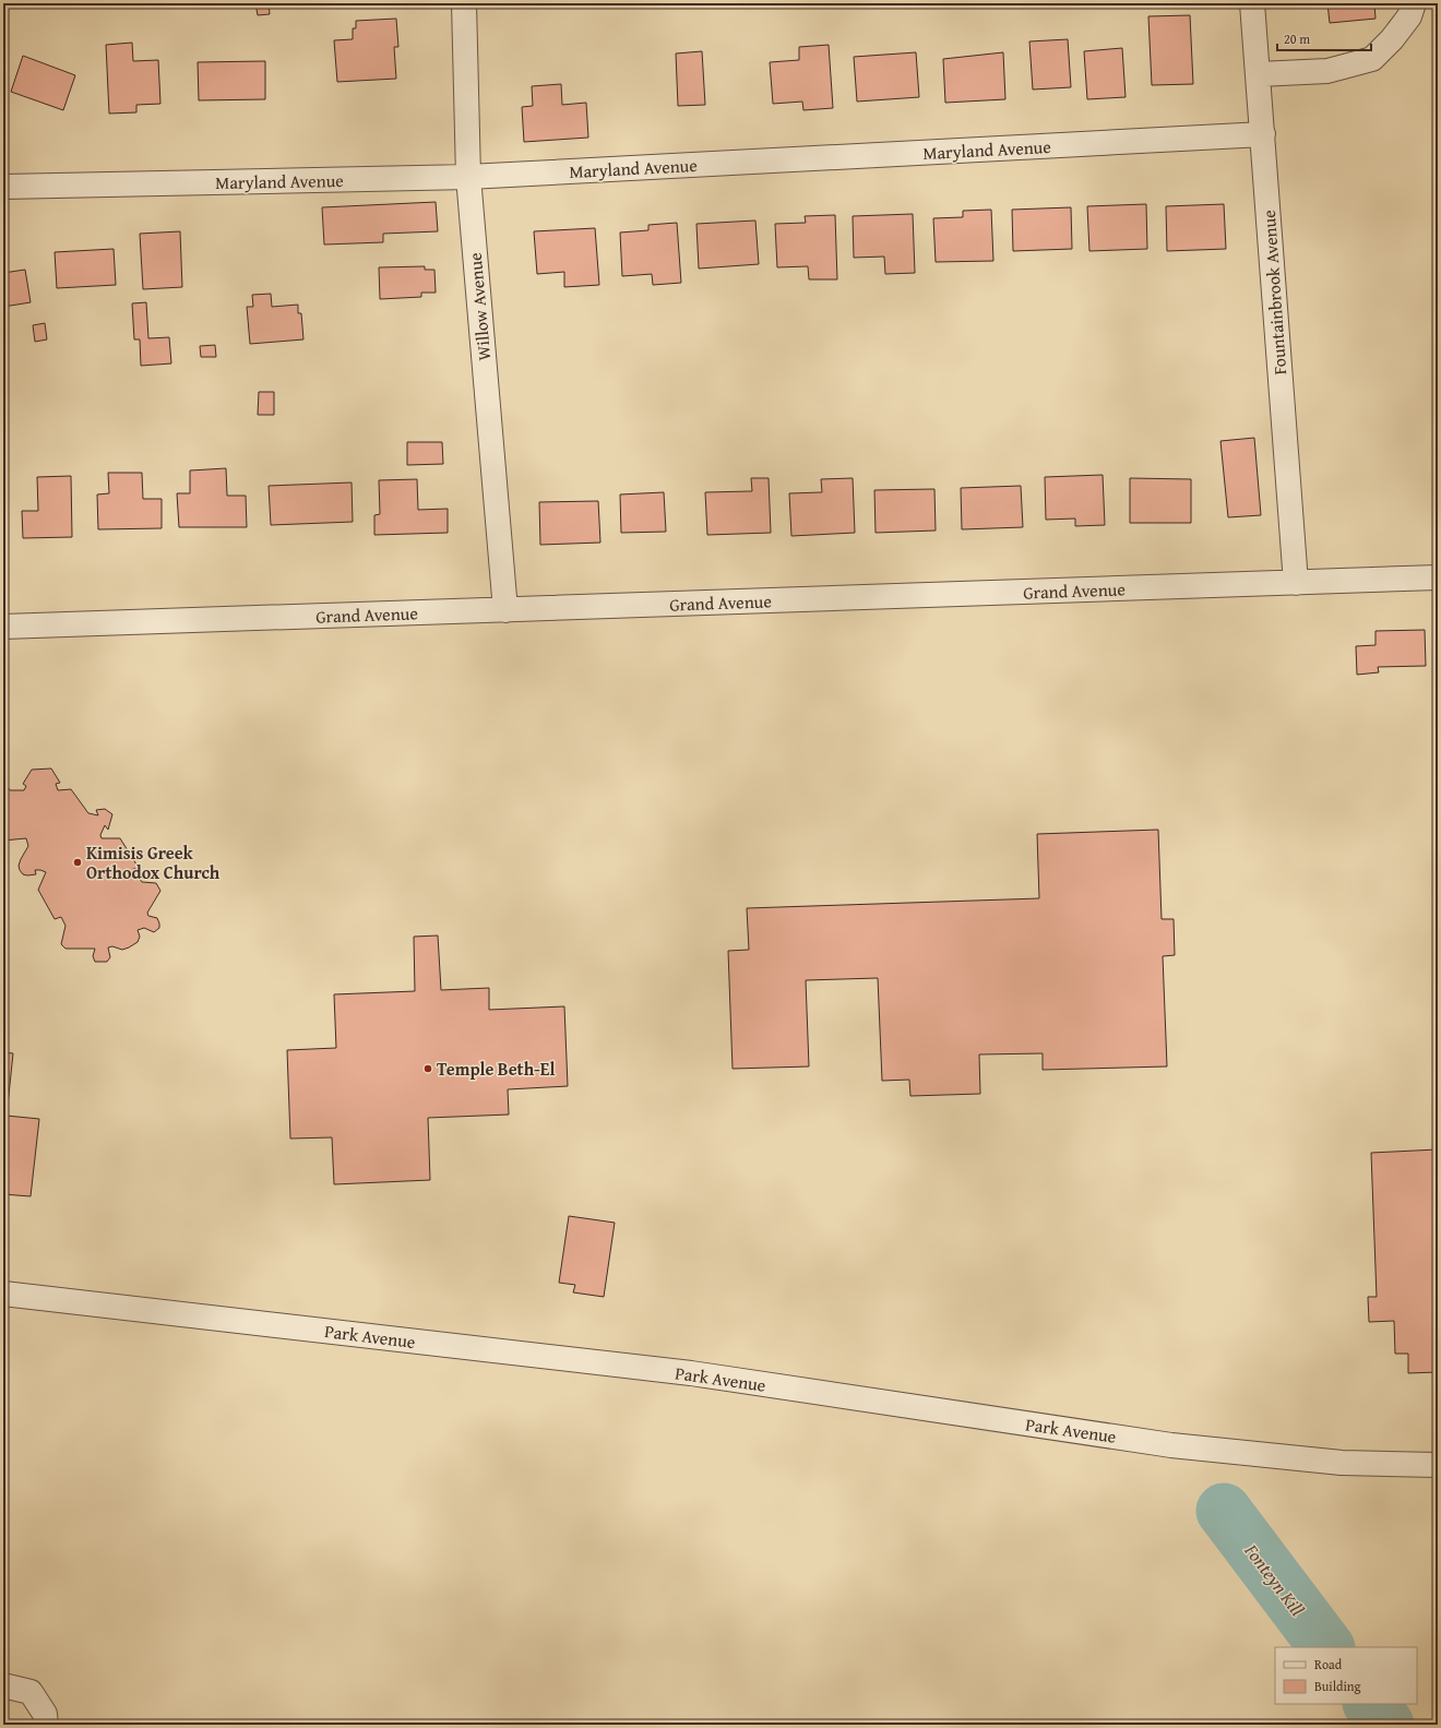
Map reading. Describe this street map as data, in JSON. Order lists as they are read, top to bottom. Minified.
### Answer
{"streets":{"street":["Maryland Avenue","Fountainbrook Avenue","Willow Avenue","Grand Avenue","Park Avenue"]},"crossings":[["Maryland Avenue","Fountainbrook Avenue"],["Maryland Avenue","Willow Avenue"],["Fountainbrook Avenue","Grand Avenue"],["Willow Avenue","Grand Avenue"]],"water":["Fonteyn Kill"],"places":["Kimisis Greek Orthodox Church","Temple Beth-El"],"legend":["Road","Building"],"scale_bar":"20 m"}
